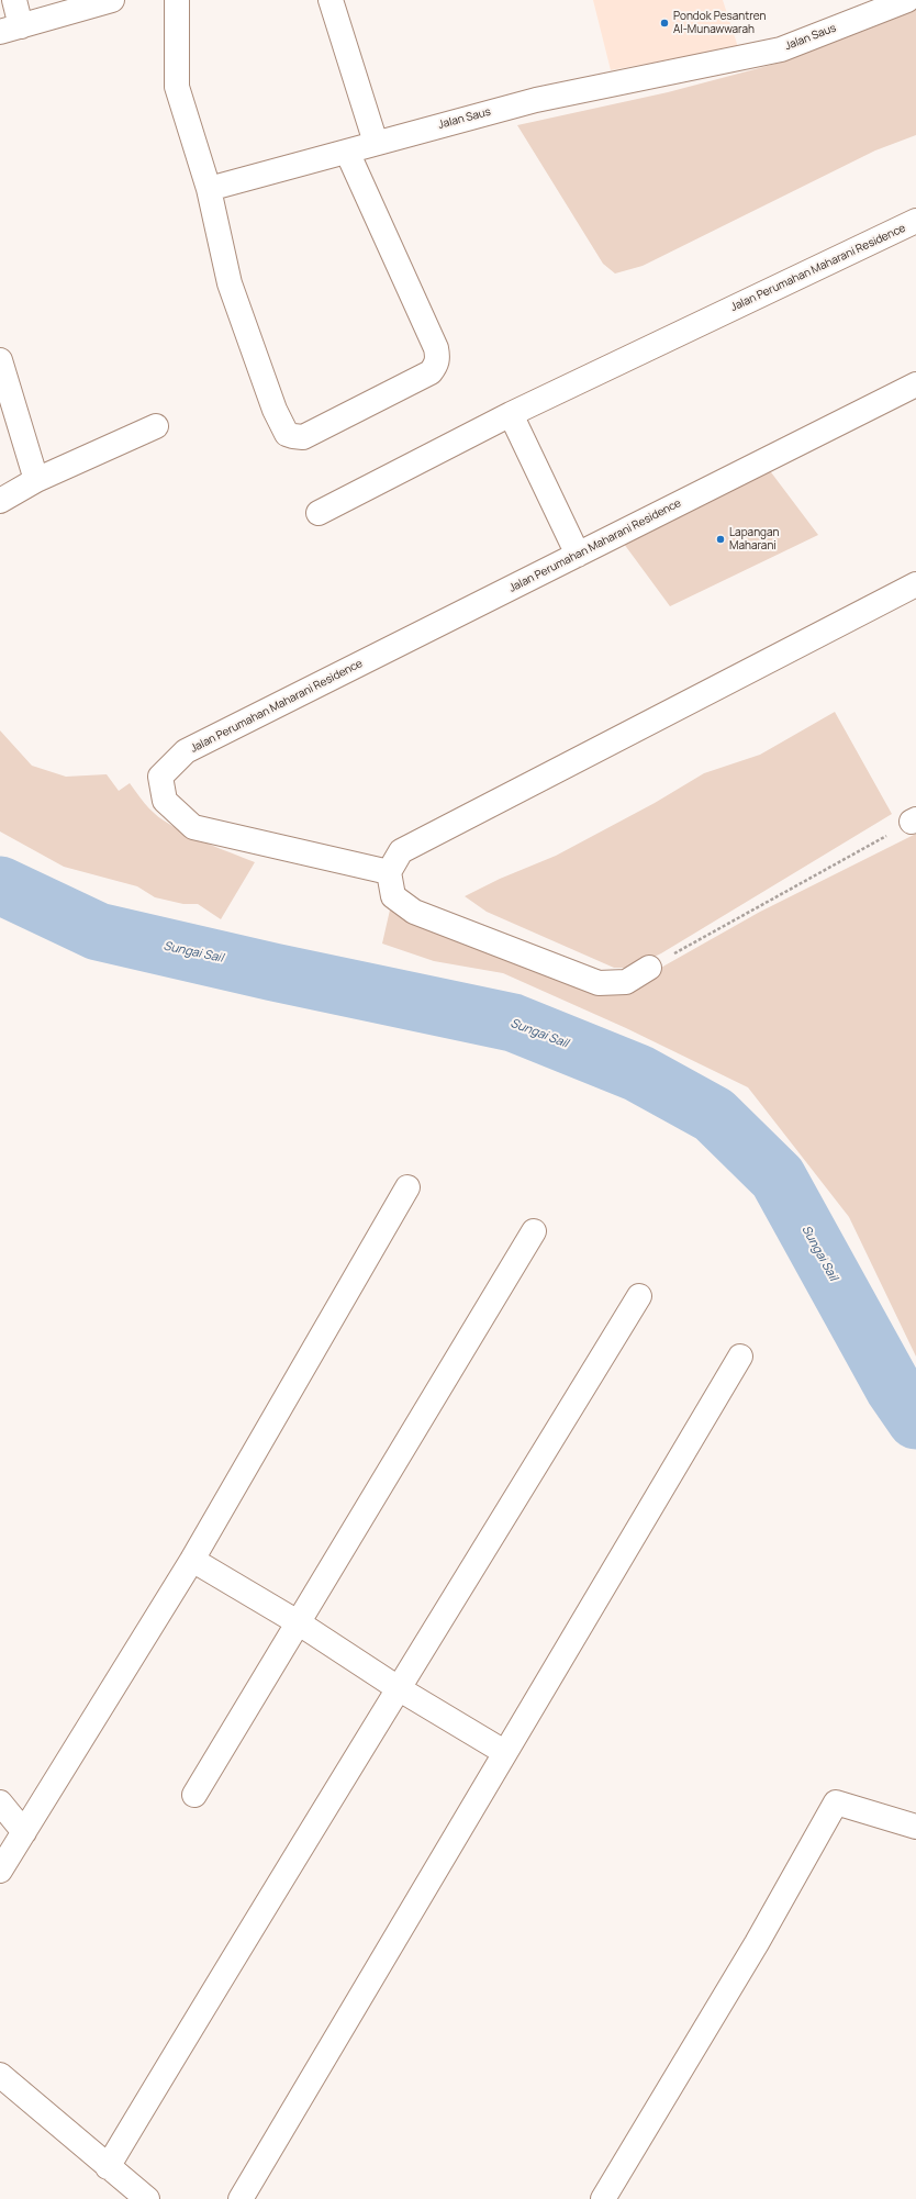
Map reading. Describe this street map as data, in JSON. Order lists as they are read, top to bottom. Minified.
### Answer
{"streets":{"street":["Jalan Saus","Jalan Perumahan Maharani Residence"]},"water":["Sungai Sail"],"places":["Pondok Pesantren Al-Munawwarah","Lapangan Maharani"]}
